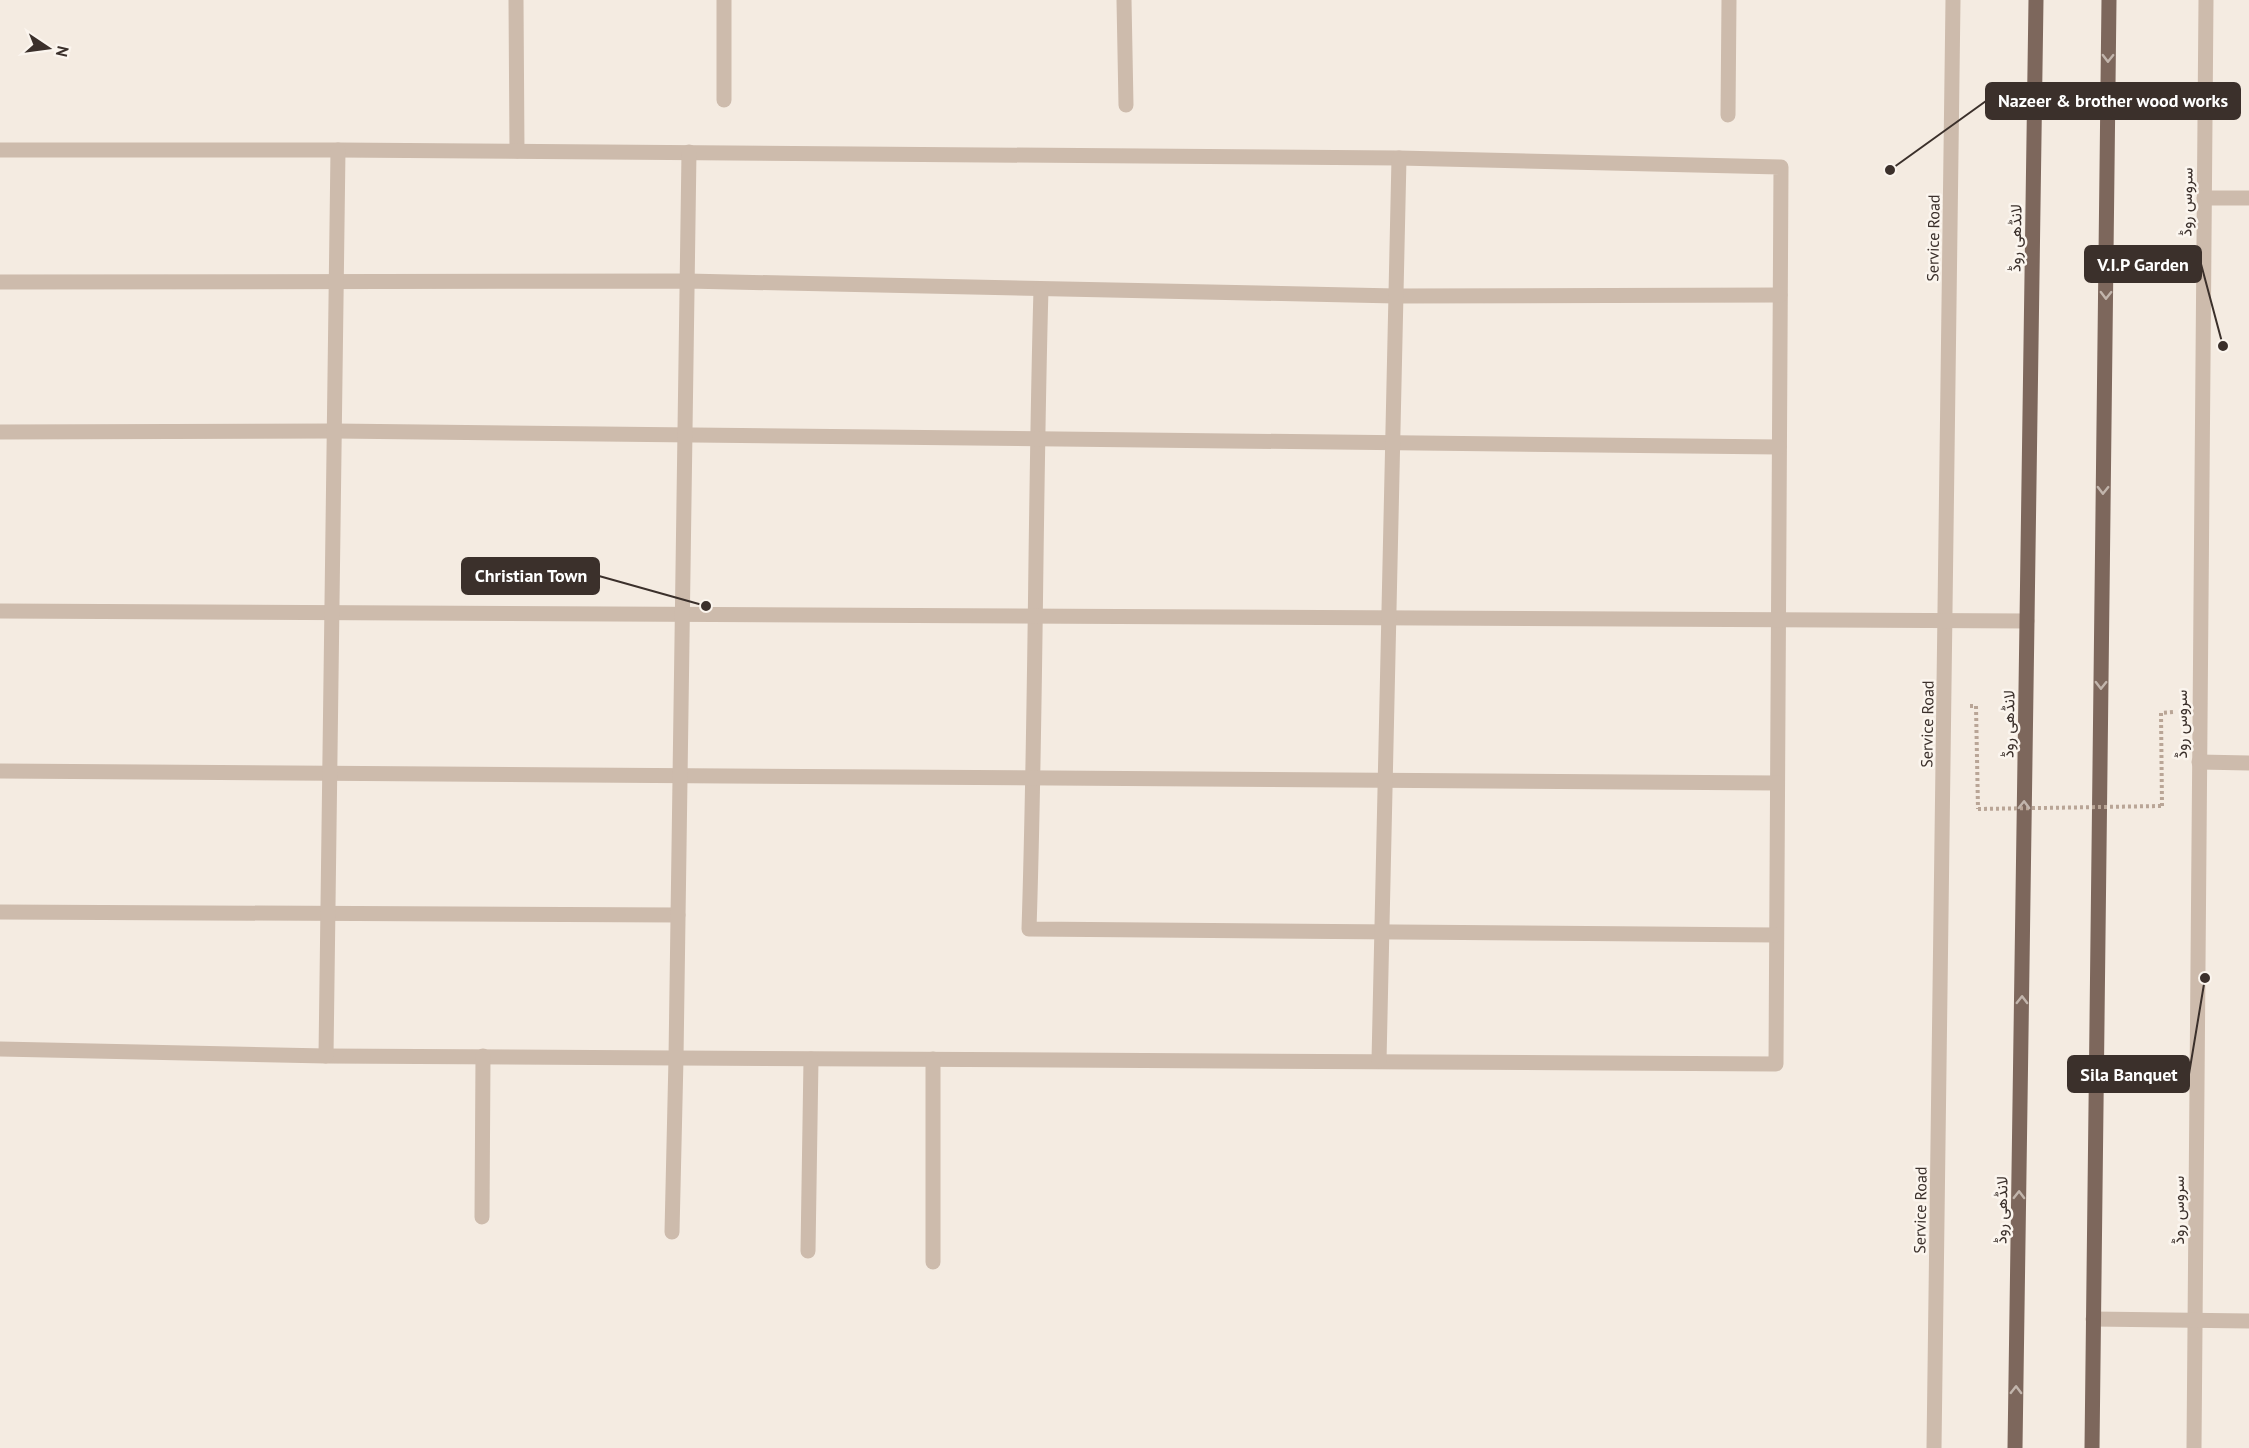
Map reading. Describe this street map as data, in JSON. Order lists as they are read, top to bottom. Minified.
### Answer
{"streets":{"main road":["لانڈھی روڈ"],"street":["سروس روڈ","Service Road"]},"places":["Nazeer & brother wood works","V.I.P Garden","Christian Town","Sila Banquet"],"north":"right"}
